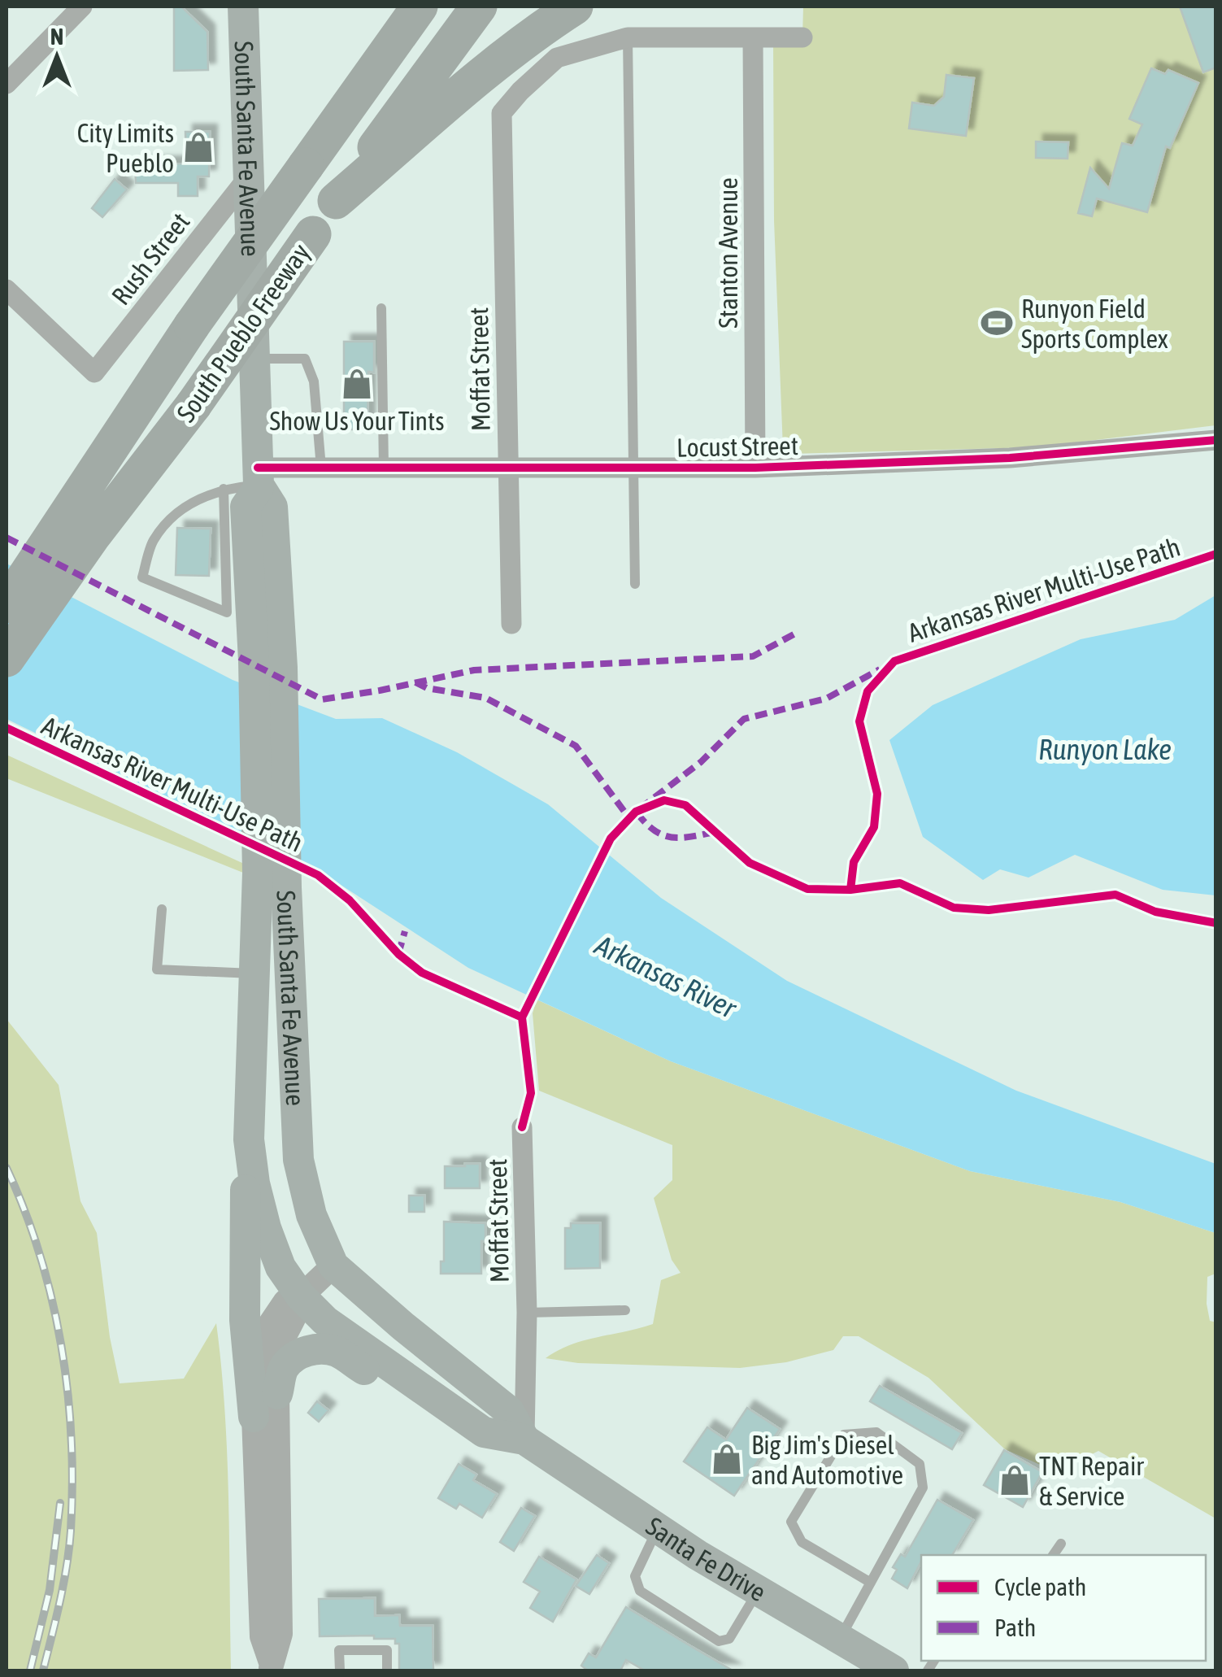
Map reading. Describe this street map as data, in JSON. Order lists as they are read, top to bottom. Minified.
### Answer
{"streets":{"highway":["South Pueblo Freeway"],"main road":["South Santa Fe Avenue","Santa Fe Drive"],"street":["Stanton Avenue","Rush Street","Moffat Street","Locust Street"],"cycle path":["Arkansas River Multi-Use Path"]},"crossings":[["South Santa Fe Avenue","Rush Street"],["South Santa Fe Avenue","Locust Street"],["South Santa Fe Avenue","Santa Fe Drive"],["Stanton Avenue","Locust Street"],["Moffat Street","Locust Street"],["Moffat Street","Santa Fe Drive"]],"water":["Runyon Lake","Arkansas River"],"places":{"shop":["City Limits Pueblo","Show Us Your Tints","Big Jim's Diesel and Automotive","TNT Repair & Service"],"sports":["Runyon Field Sports Complex"]},"legend":["Cycle path","Path"],"north":"top"}
